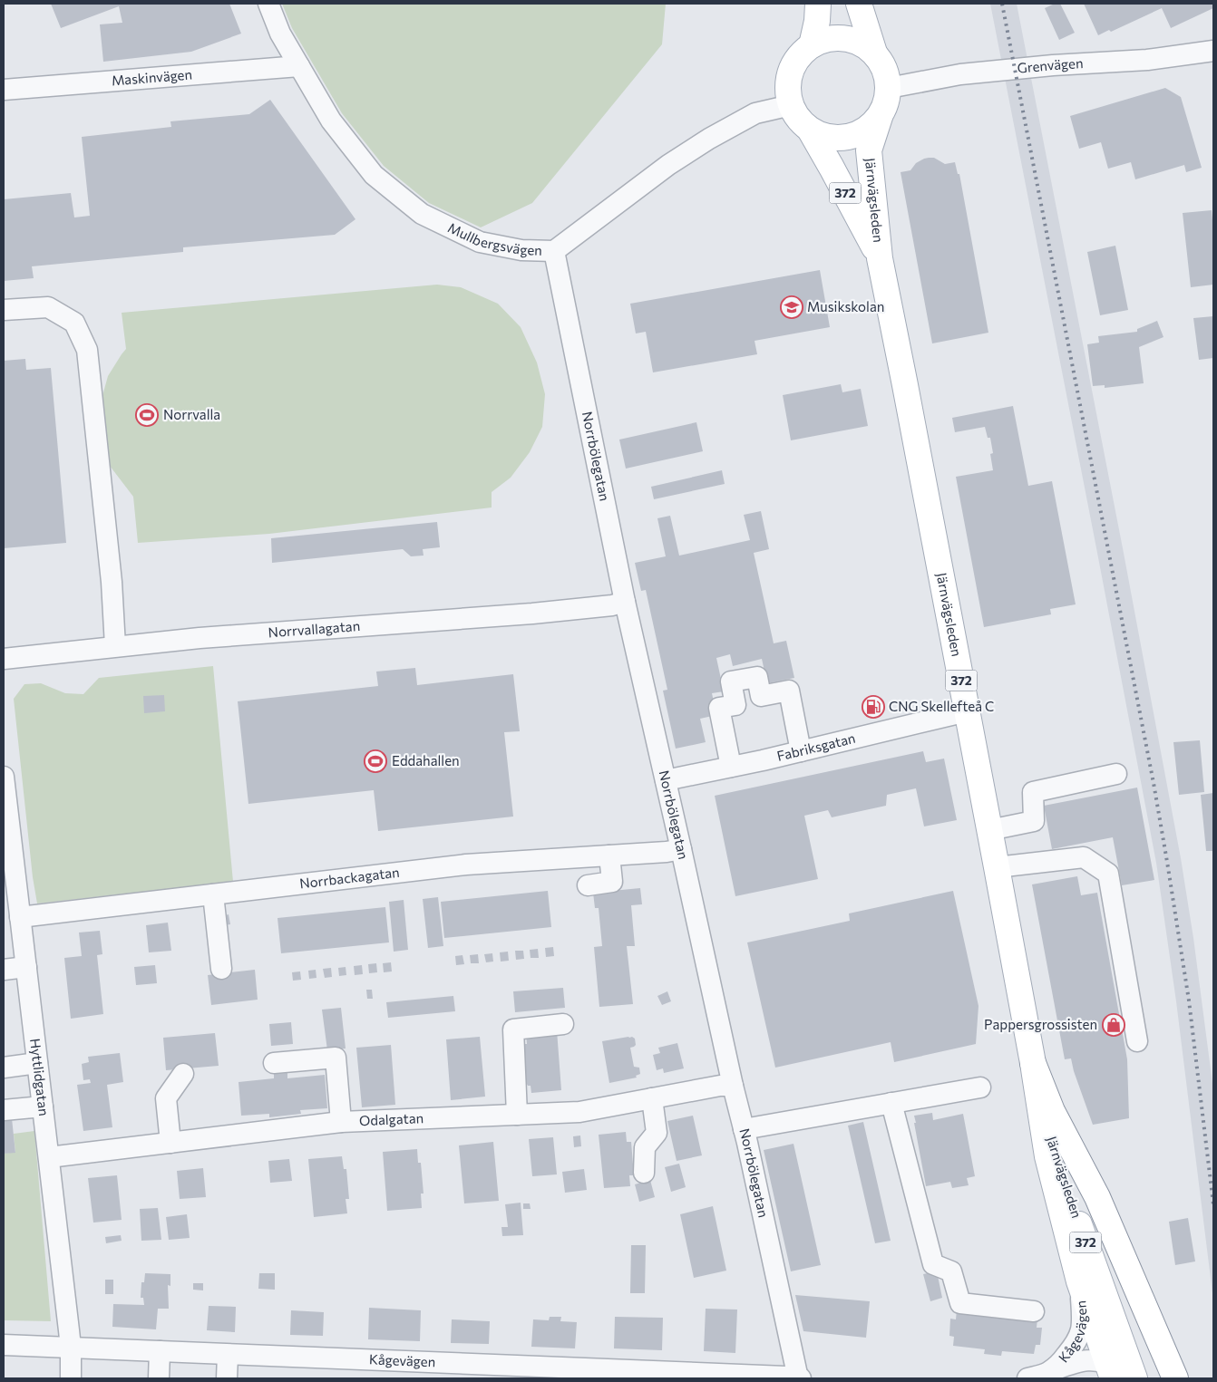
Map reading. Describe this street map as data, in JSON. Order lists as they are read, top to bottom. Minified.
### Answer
{"streets":{"main road":["372","Järnvägsleden"],"street":["Grenvägen","Maskinvägen","Mullbergsvägen","Norrbölegatan","Norrvallagatan","Fabriksgatan","Norrbackagatan","Hyttlidgatan","Odalgatan","Kågevägen"]},"crossings":[["Grenvägen","372"],["Grenvägen","Järnvägsleden"],["Grenvägen","Mullbergsvägen"],["Maskinvägen","Mullbergsvägen"],["372","Järnvägsleden"],["372","Mullbergsvägen"],["Järnvägsleden","Mullbergsvägen"],["Järnvägsleden","Fabriksgatan"],["Järnvägsleden","Kågevägen"],["Mullbergsvägen","Norrbölegatan"],["Norrbölegatan","Norrvallagatan"],["Norrbölegatan","Fabriksgatan"],["Norrbölegatan","Norrbackagatan"],["Norrbölegatan","Odalgatan"],["Norrbölegatan","Kågevägen"],["Norrbackagatan","Hyttlidgatan"],["Hyttlidgatan","Odalgatan"],["Hyttlidgatan","Kågevägen"]],"places":{"school or university":["Musikskolan"],"sports":["Norrvalla","Eddahallen"],"fuel station":["CNG Skellefteå C"],"shop":["Pappersgrossisten"]}}
